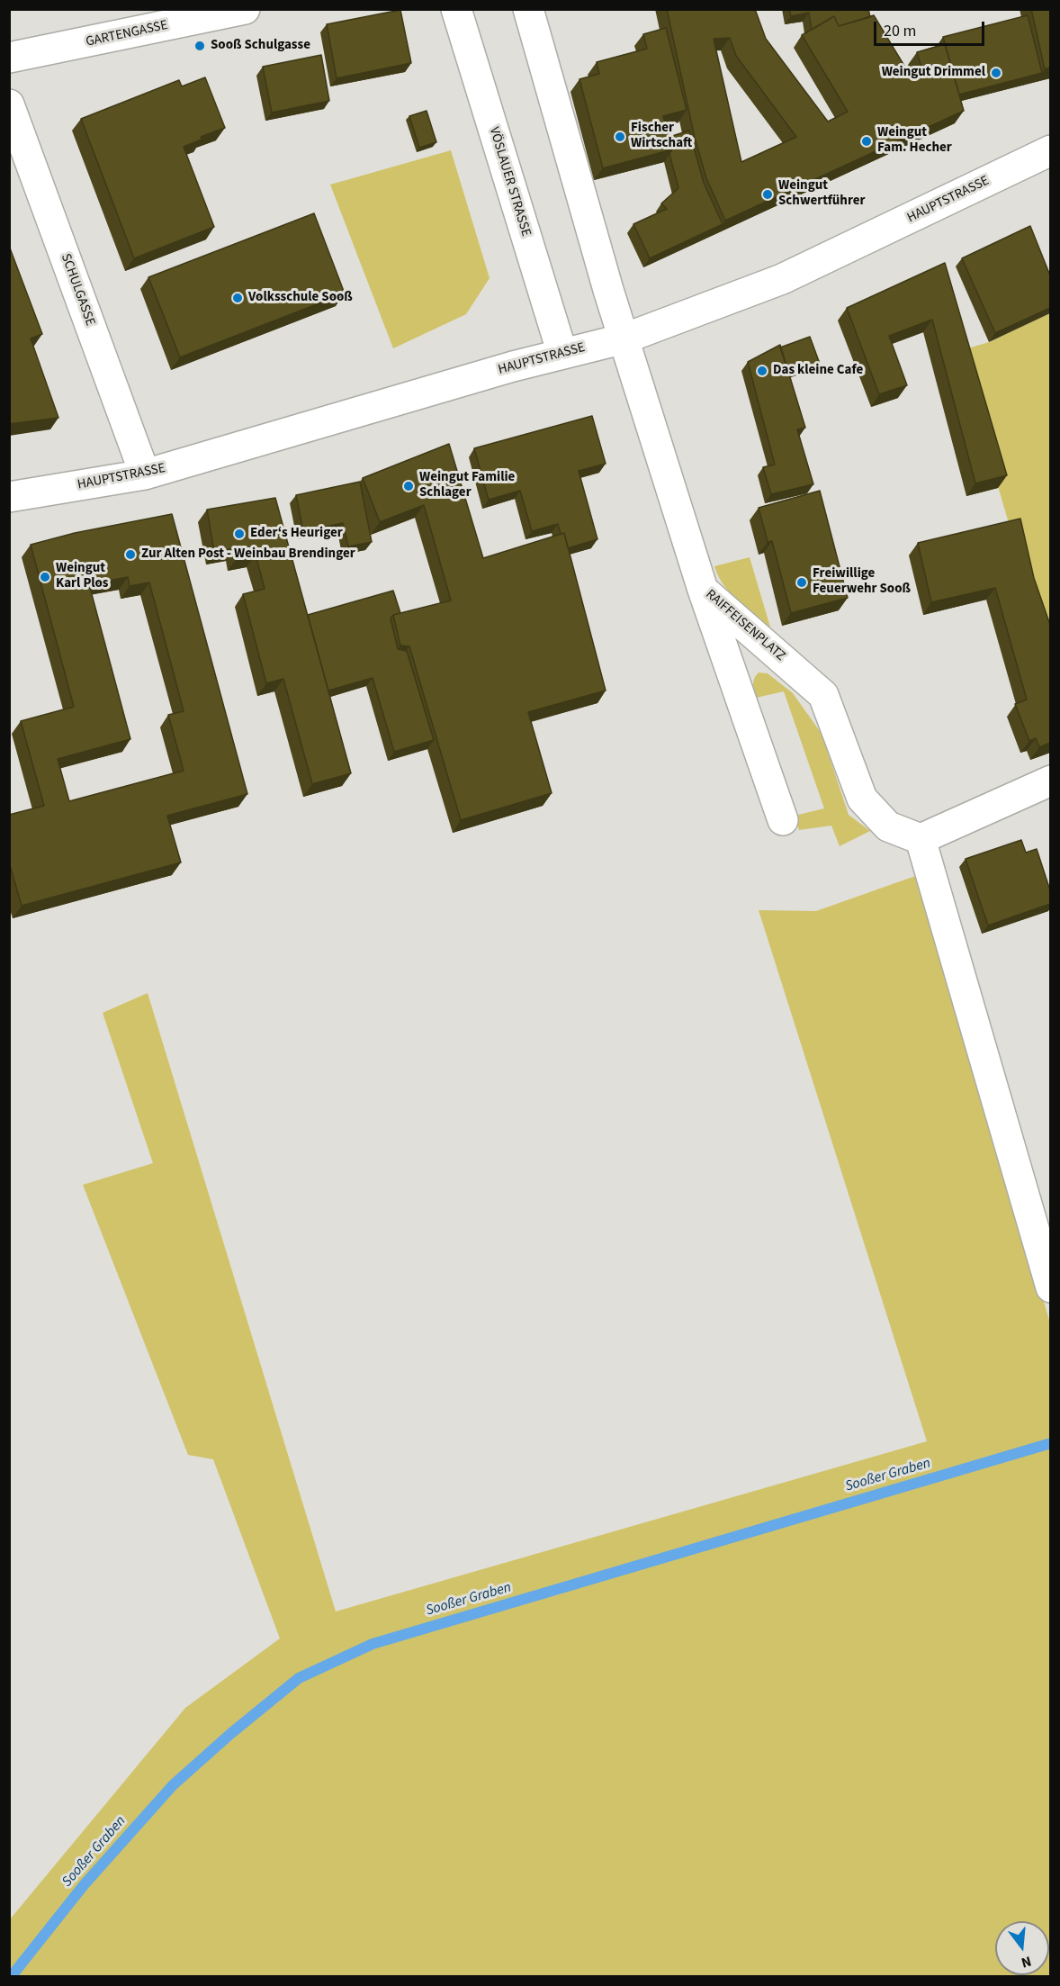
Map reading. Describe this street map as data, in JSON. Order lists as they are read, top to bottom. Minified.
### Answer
{"streets":{"street":["GARTENGASSE","VÖSLAUER STRASSE","HAUPTSTRASSE","SCHULGASSE","RAIFFEISENPLATZ"]},"crossings":[["VÖSLAUER STRASSE","HAUPTSTRASSE"],["HAUPTSTRASSE","SCHULGASSE"],["HAUPTSTRASSE","RAIFFEISENPLATZ"]],"water":["Sooßer Graben"],"places":["Sooß Schulgasse","Weingut Drimmel","Fischer Wirtschaft","Weingut Fam. Hecher","Weingut Schwertführer","Volksschule Sooß","Das kleine Cafe","Weingut Familie Schlager","Eder‘s Heuriger","Zur Alten Post - Weinbau Brendinger","Weingut Karl Plos","Freiwillige Feuerwehr Sooß"],"scale_bar":"20 m","north":"bottom"}
